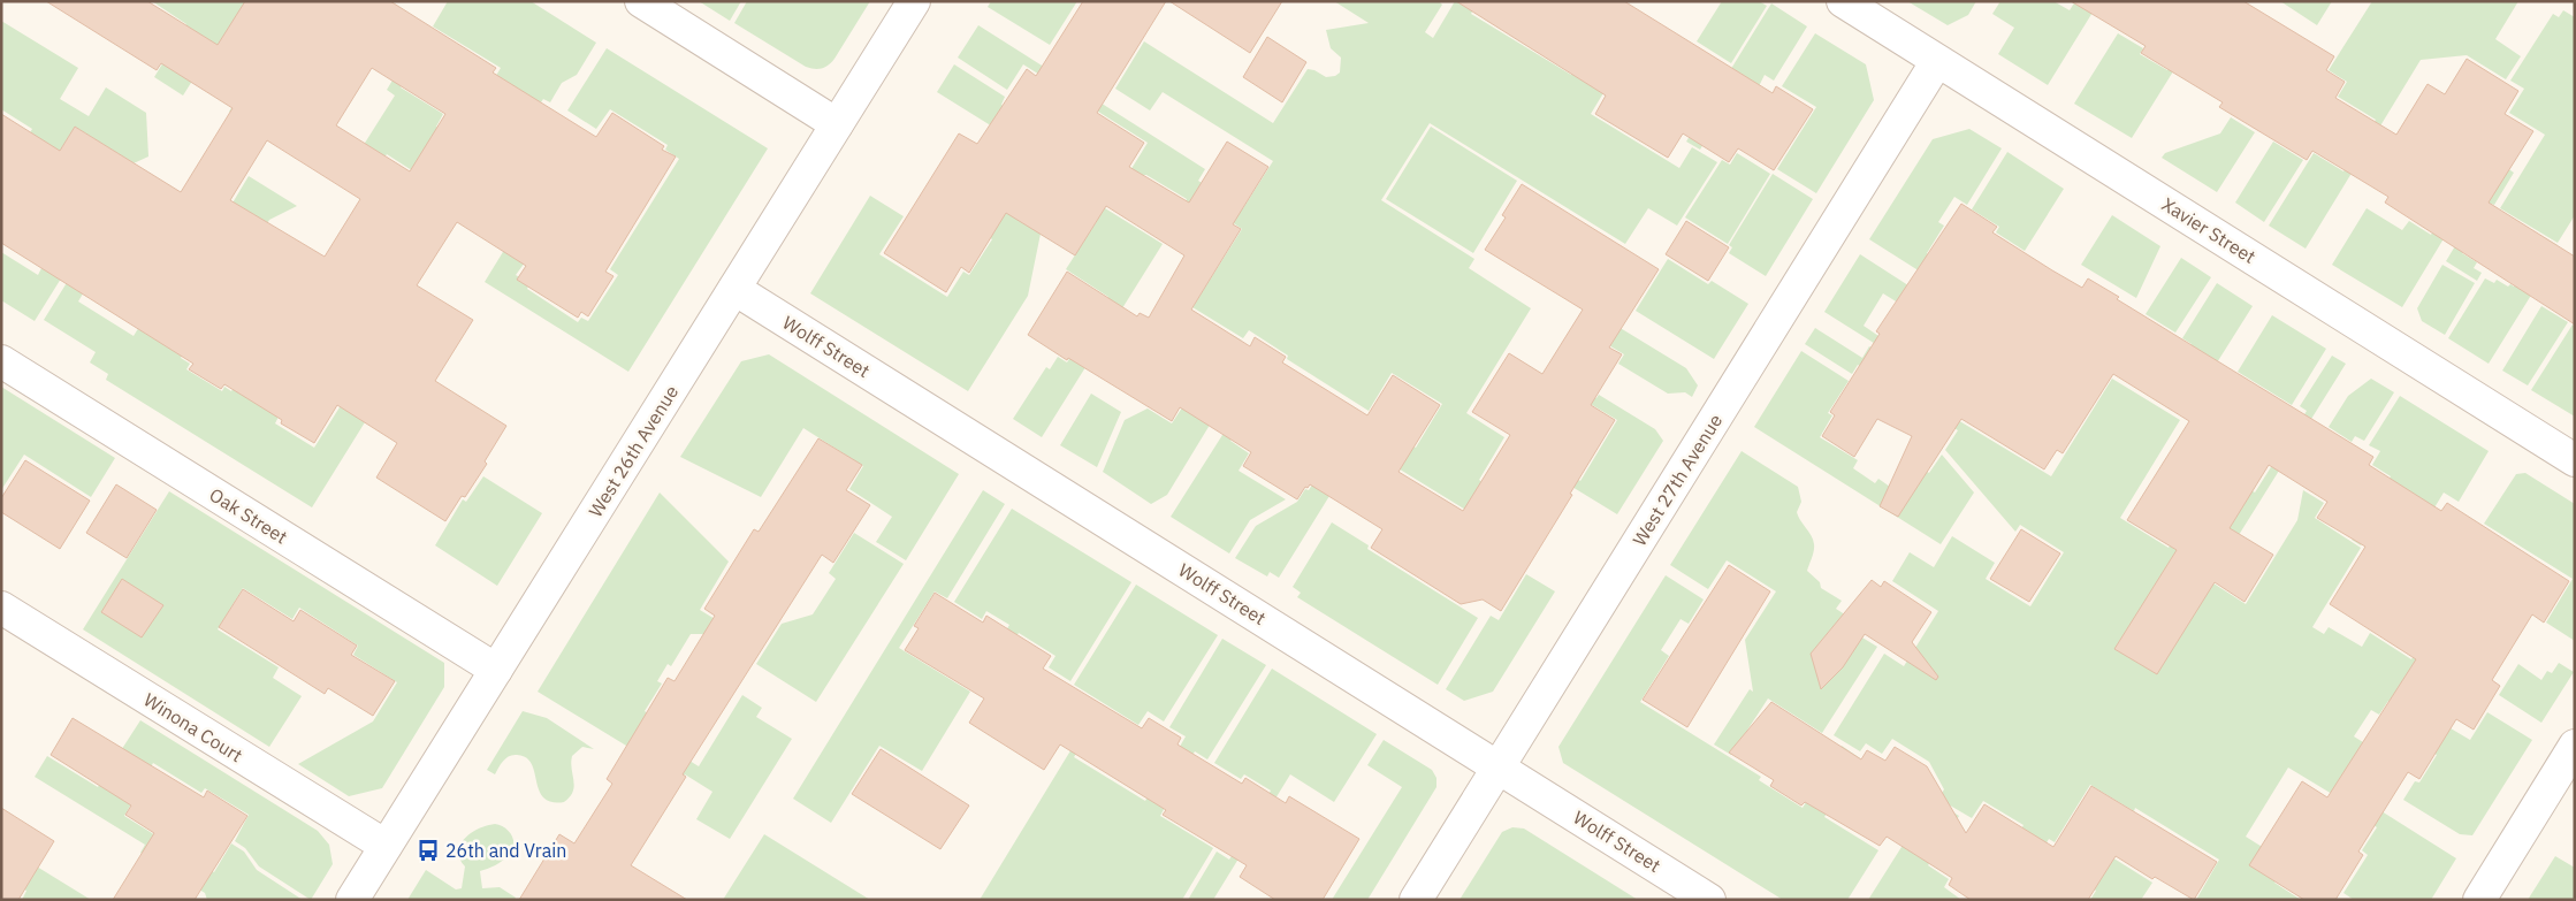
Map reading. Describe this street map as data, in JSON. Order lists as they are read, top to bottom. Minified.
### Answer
{"streets":{"street":["Xavier Street","Wolff Street","West 26th Avenue","West 27th Avenue","Oak Street","Winona Court"]},"crossings":[["Xavier Street","West 27th Avenue"],["Wolff Street","West 26th Avenue"],["Wolff Street","West 27th Avenue"],["West 26th Avenue","Oak Street"],["West 26th Avenue","Winona Court"]],"places":{"bus stop":["26th and Vrain"]}}
